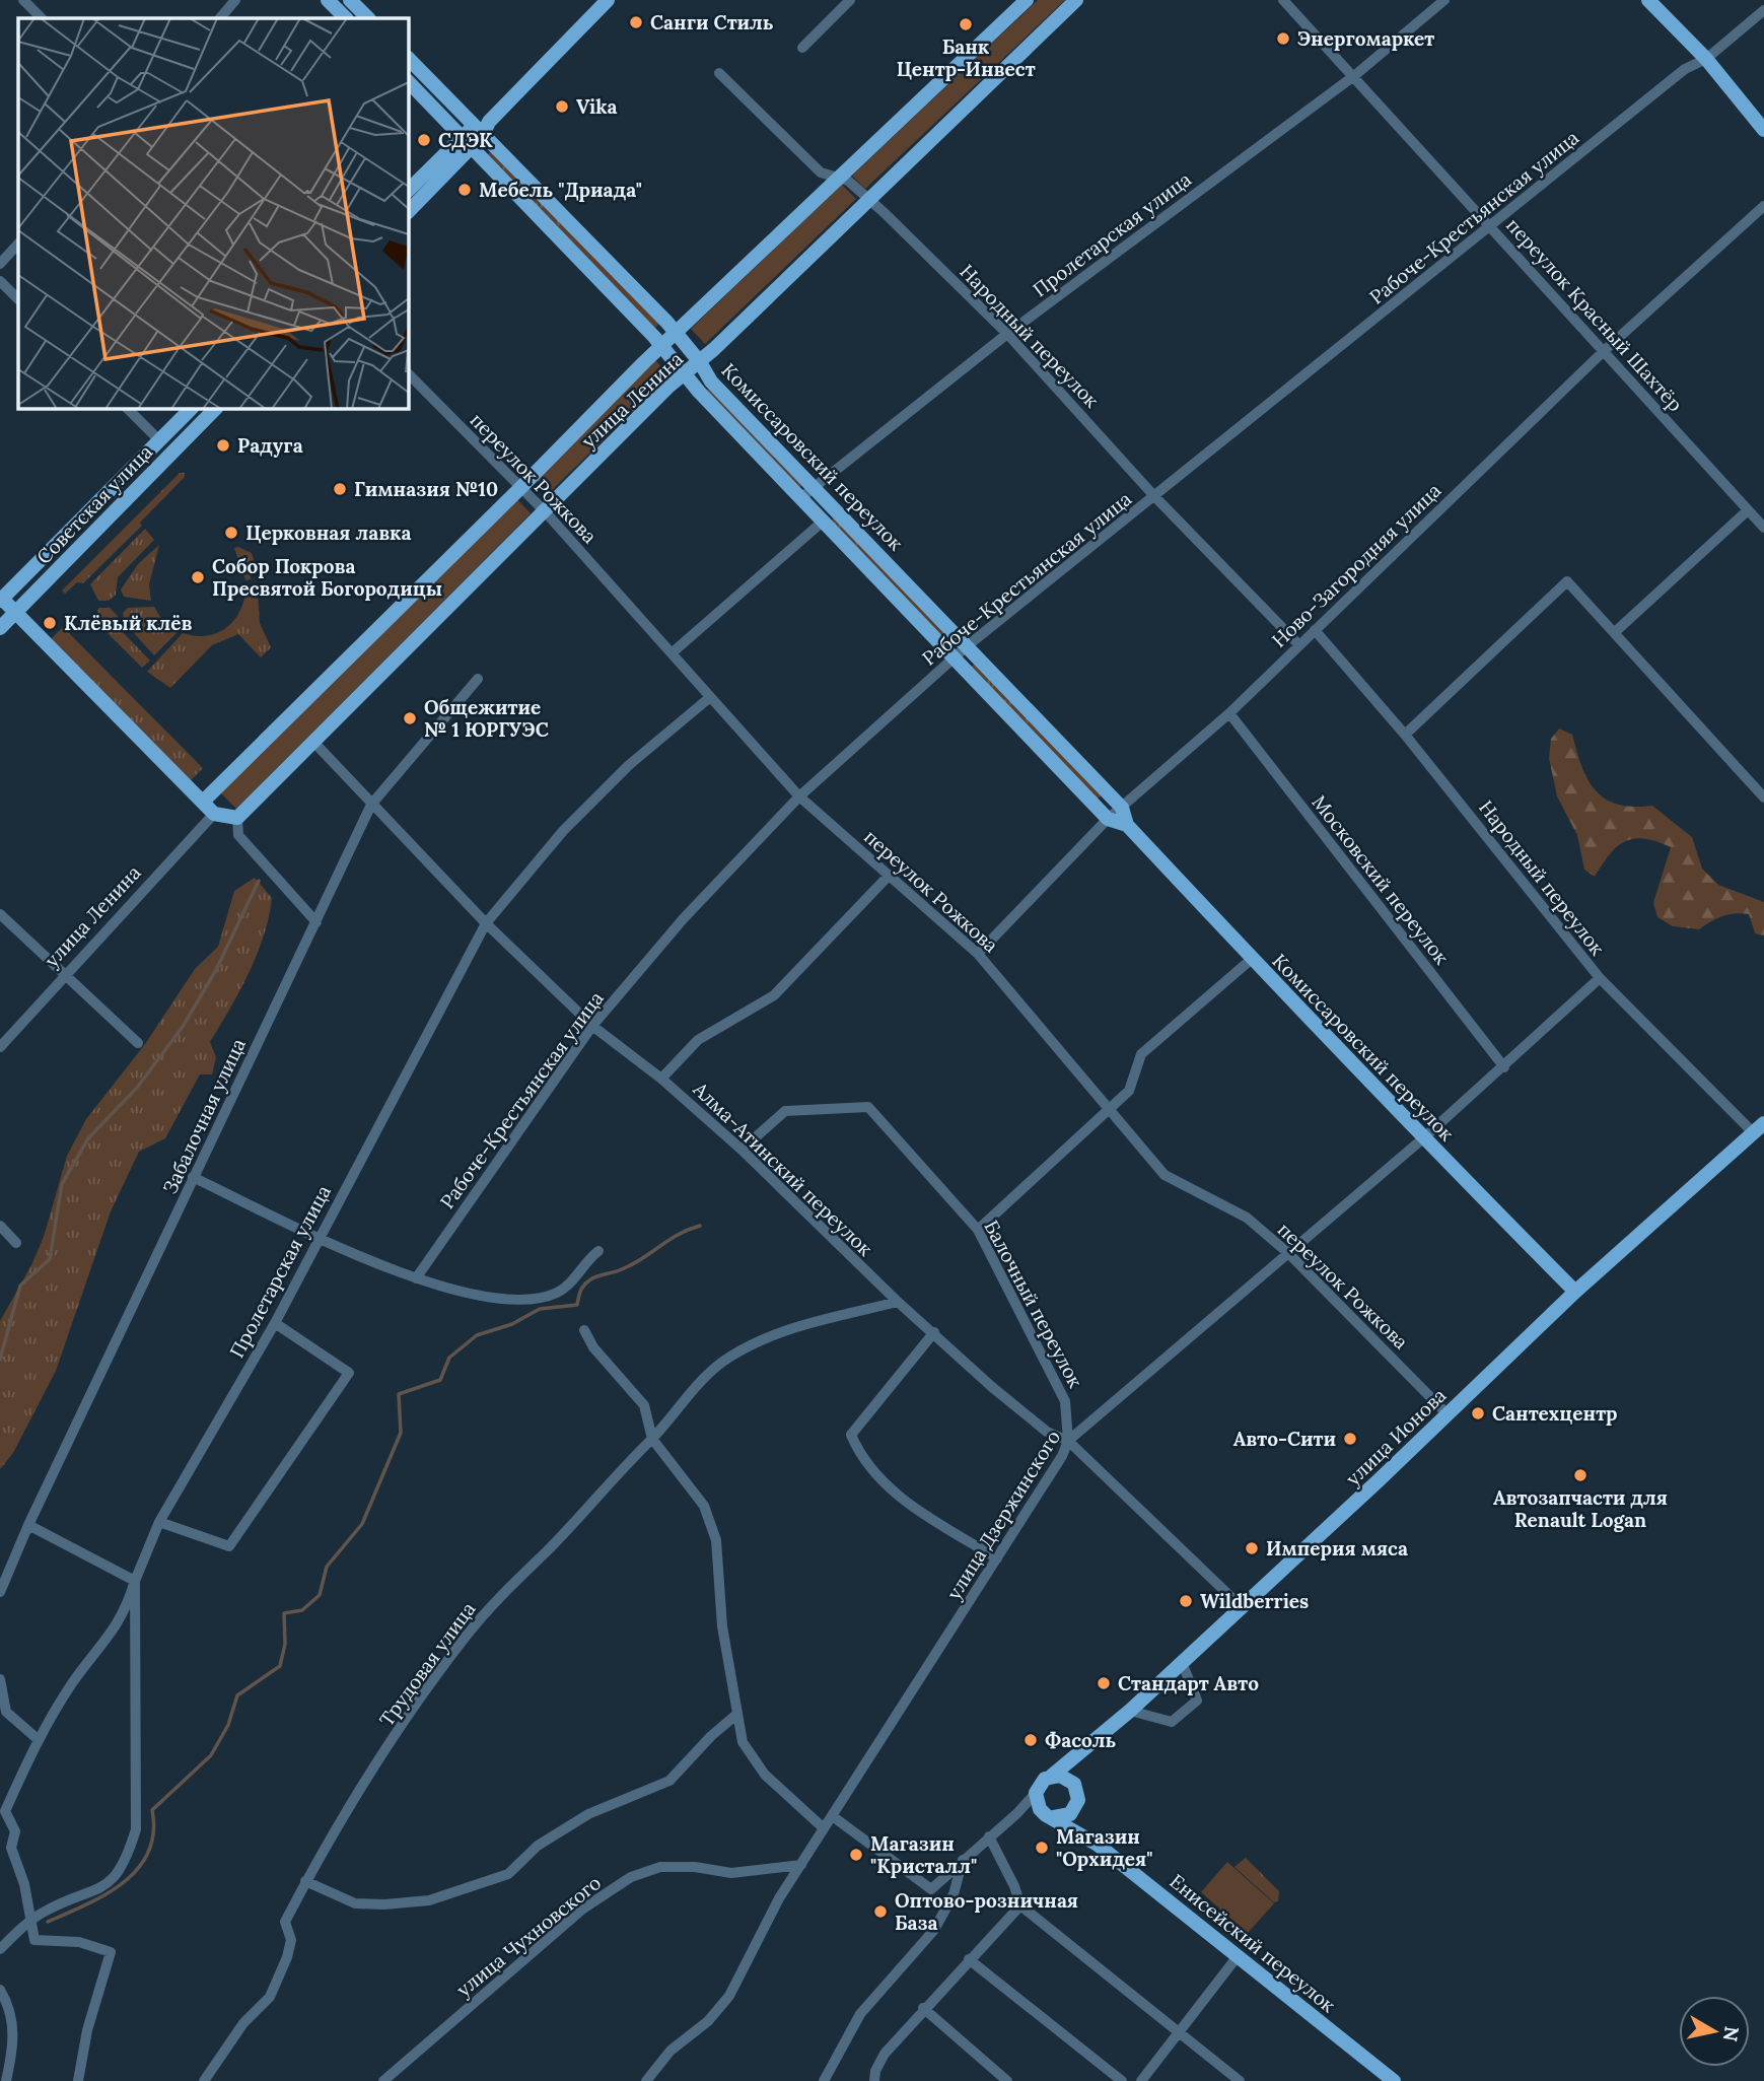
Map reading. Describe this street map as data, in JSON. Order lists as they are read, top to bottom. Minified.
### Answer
{"streets":{"main road":["улица Ленина","Комиссаровский переулок","Советская улица","улица Ионова","Енисейский переулок"],"street":["Рабоче-Крестьянская улица","Пролетарская улица","переулок Красный Шахтёр","Народный переулок","переулок Рожкова","Ново-Загородняя улица","Московский переулок","Забалочная улица","Алма-Атинский переулок","Балочный переулок","улица Дзержинского","Трудовая улица","улица Чухновского"]},"crossings":[["Рабоче-Крестьянская улица","переулок Красный Шахтёр"],["Рабоче-Крестьянская улица","Народный переулок"],["Рабоче-Крестьянская улица","Комиссаровский переулок"],["Рабоче-Крестьянская улица","переулок Рожкова"],["Рабоче-Крестьянская улица","Алма-Атинский переулок"],["Пролетарская улица","переулок Красный Шахтёр"],["Пролетарская улица","Народный переулок"],["Пролетарская улица","Комиссаровский переулок"],["Пролетарская улица","переулок Рожкова"],["Пролетарская улица","Алма-Атинский переулок"],["переулок Красный Шахтёр","Ново-Загородняя улица"],["Народный переулок","улица Ленина"],["Народный переулок","Ново-Загородняя улица"],["Народный переулок","улица Ионова"],["Народный переулок","улица Дзержинского"],["улица Ленина","Комиссаровский переулок"],["улица Ленина","переулок Рожкова"],["улица Ленина","Алма-Атинский переулок"],["Комиссаровский переулок","Ново-Загородняя улица"],["Комиссаровский переулок","улица Ионова"],["Комиссаровский переулок","улица Дзержинского"],["переулок Рожкова","Ново-Загородняя улица"],["переулок Рожкова","улица Ионова"],["переулок Рожкова","улица Дзержинского"],["Ново-Загородняя улица","Московский переулок"],["Московский переулок","улица Дзержинского"],["Забалочная улица","Алма-Атинский переулок"],["Алма-Атинский переулок","Балочный переулок"],["Алма-Атинский переулок","улица Ионова"],["Алма-Атинский переулок","улица Дзержинского"],["Алма-Атинский переулок","Трудовая улица"],["Балочный переулок","улица Дзержинского"],["улица Ионова","Енисейский переулок"],["улица Дзержинского","улица Чухновского"]],"places":["Санги Стиль","Банк Центр-Инвест","Энергомаркет","Vika","СДЭК","Мебель \"Дриада\"","Радуга","Гимназия №10","Церковная лавка","Собор Покрова Пресвятой Богородицы","Клёвый клёв","Общежитие № 1 ЮРГУЭС","Сантехцентр","Авто-Сити","Автозапчасти для Renault Logan","Империя мяса","Wildberries","Стандарт Авто","Фасоль","Магазин \"Орхидея\"","Магазин \"Кристалл\"","Оптово-розничная База"],"north":"right"}
